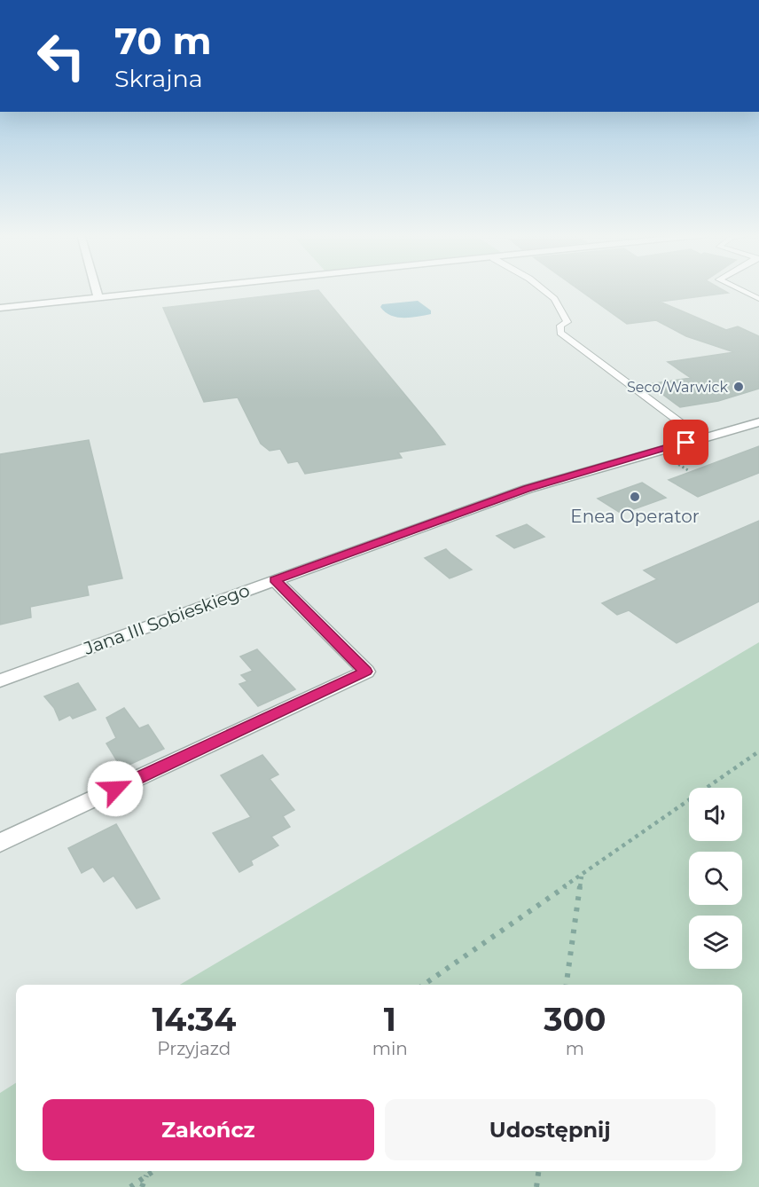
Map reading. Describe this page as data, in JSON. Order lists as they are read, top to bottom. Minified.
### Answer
{"streets":{"street":["Jana III Sobieskiego"]},"places":["Seco/Warwick","Enea Operator"],"page":{"turn":["70 m","Skrajna"],"eta":["14:34","Przyjazd","1","min","300","m"],"buttons":["Zakończ","Udostępnij"]}}
